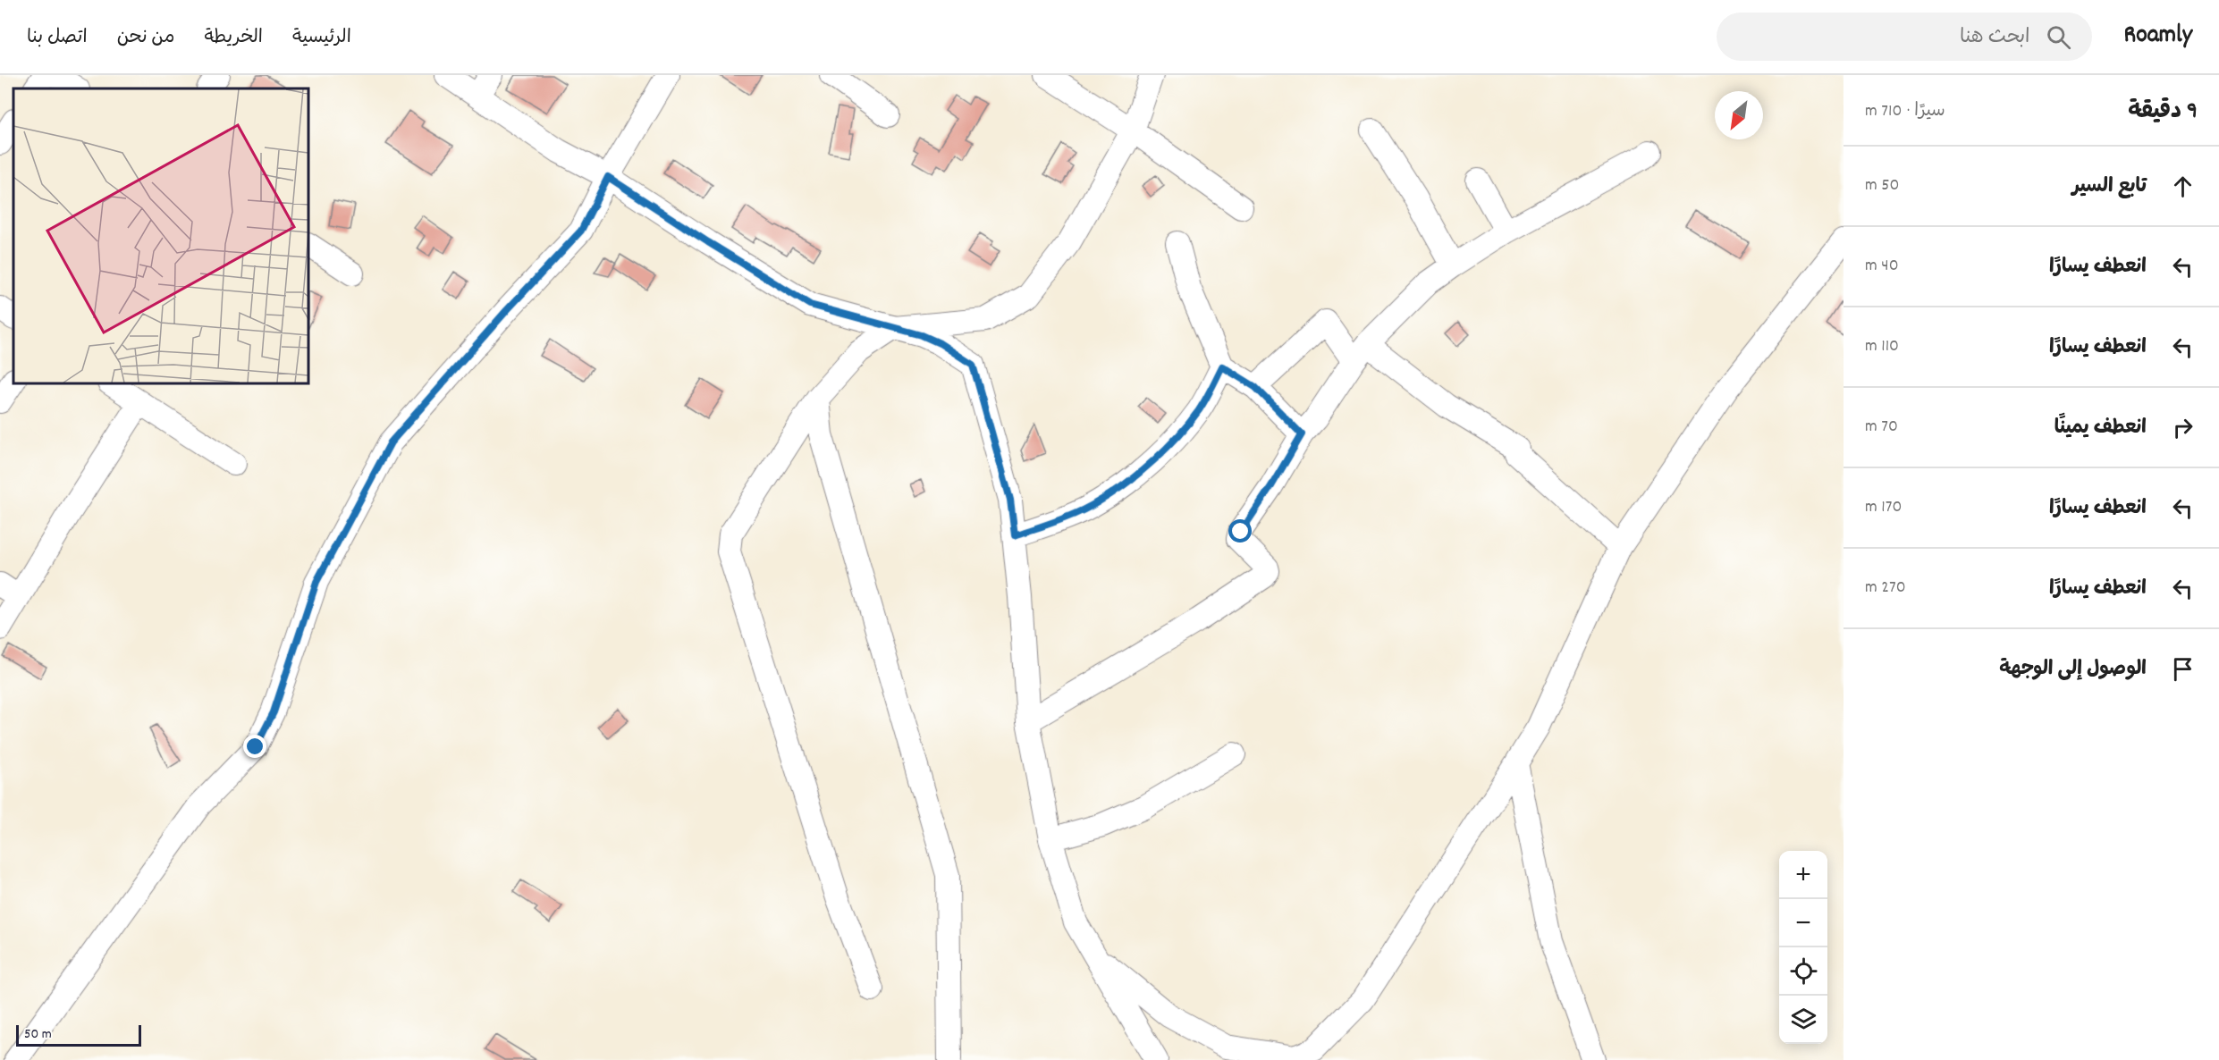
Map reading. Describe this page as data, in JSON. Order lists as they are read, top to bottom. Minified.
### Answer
{"scale_bar":"50 m","north":"bottom left","page":{"header":"Roamly","search":"ابحث هنا","nav":["الرئيسية","الخريطة","من نحن","اتصل بنا"],"heading":["9 دقيقة","سيرًا · 710 m"],"list":[["تابع السير","50 m"],["انعطف يسارًا","40 m"],["انعطف يسارًا","110 m"],["انعطف يمينًا","70 m"],["انعطف يسارًا","170 m"],["انعطف يسارًا","270 m"],"الوصول إلى الوجهة"],"map_buttons":["+","−"],"scale":"50 m"}}
